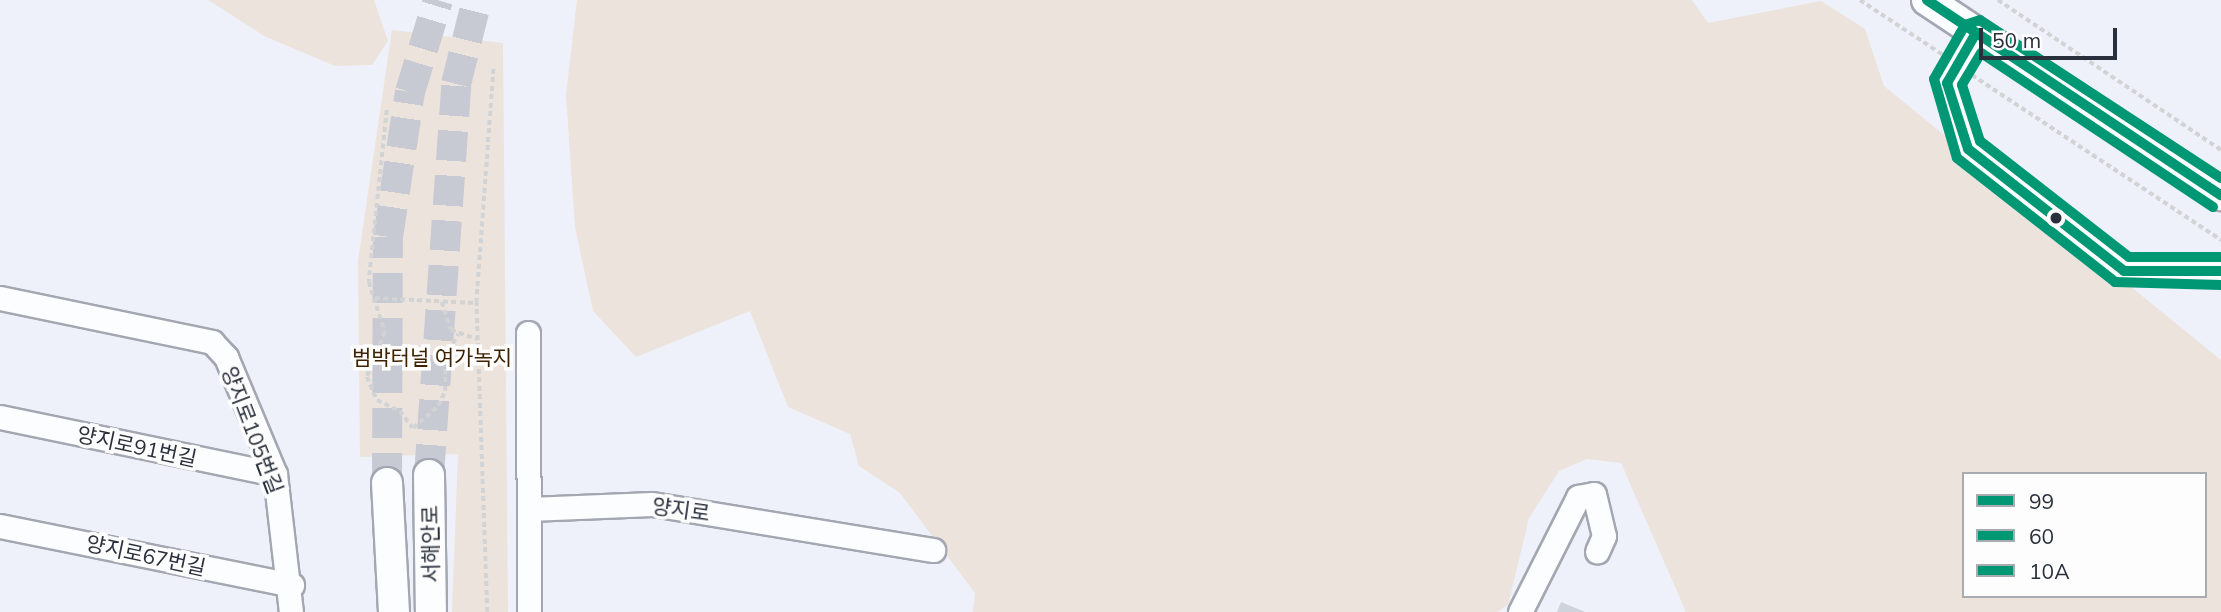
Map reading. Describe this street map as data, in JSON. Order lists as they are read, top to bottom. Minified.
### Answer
{"streets":{"main road":["서해안로"],"street":["양지로105번길","양지로91번길","양지로","양지로67번길"]},"crossings":[["양지로105번길","양지로91번길"],["양지로105번길","양지로67번길"]],"parks":["범박터널 여가녹지"],"lines":["transit line 99","transit line 60","transit line 10A"],"legend":["99","60","10A"],"scale_bar":"50 m"}
